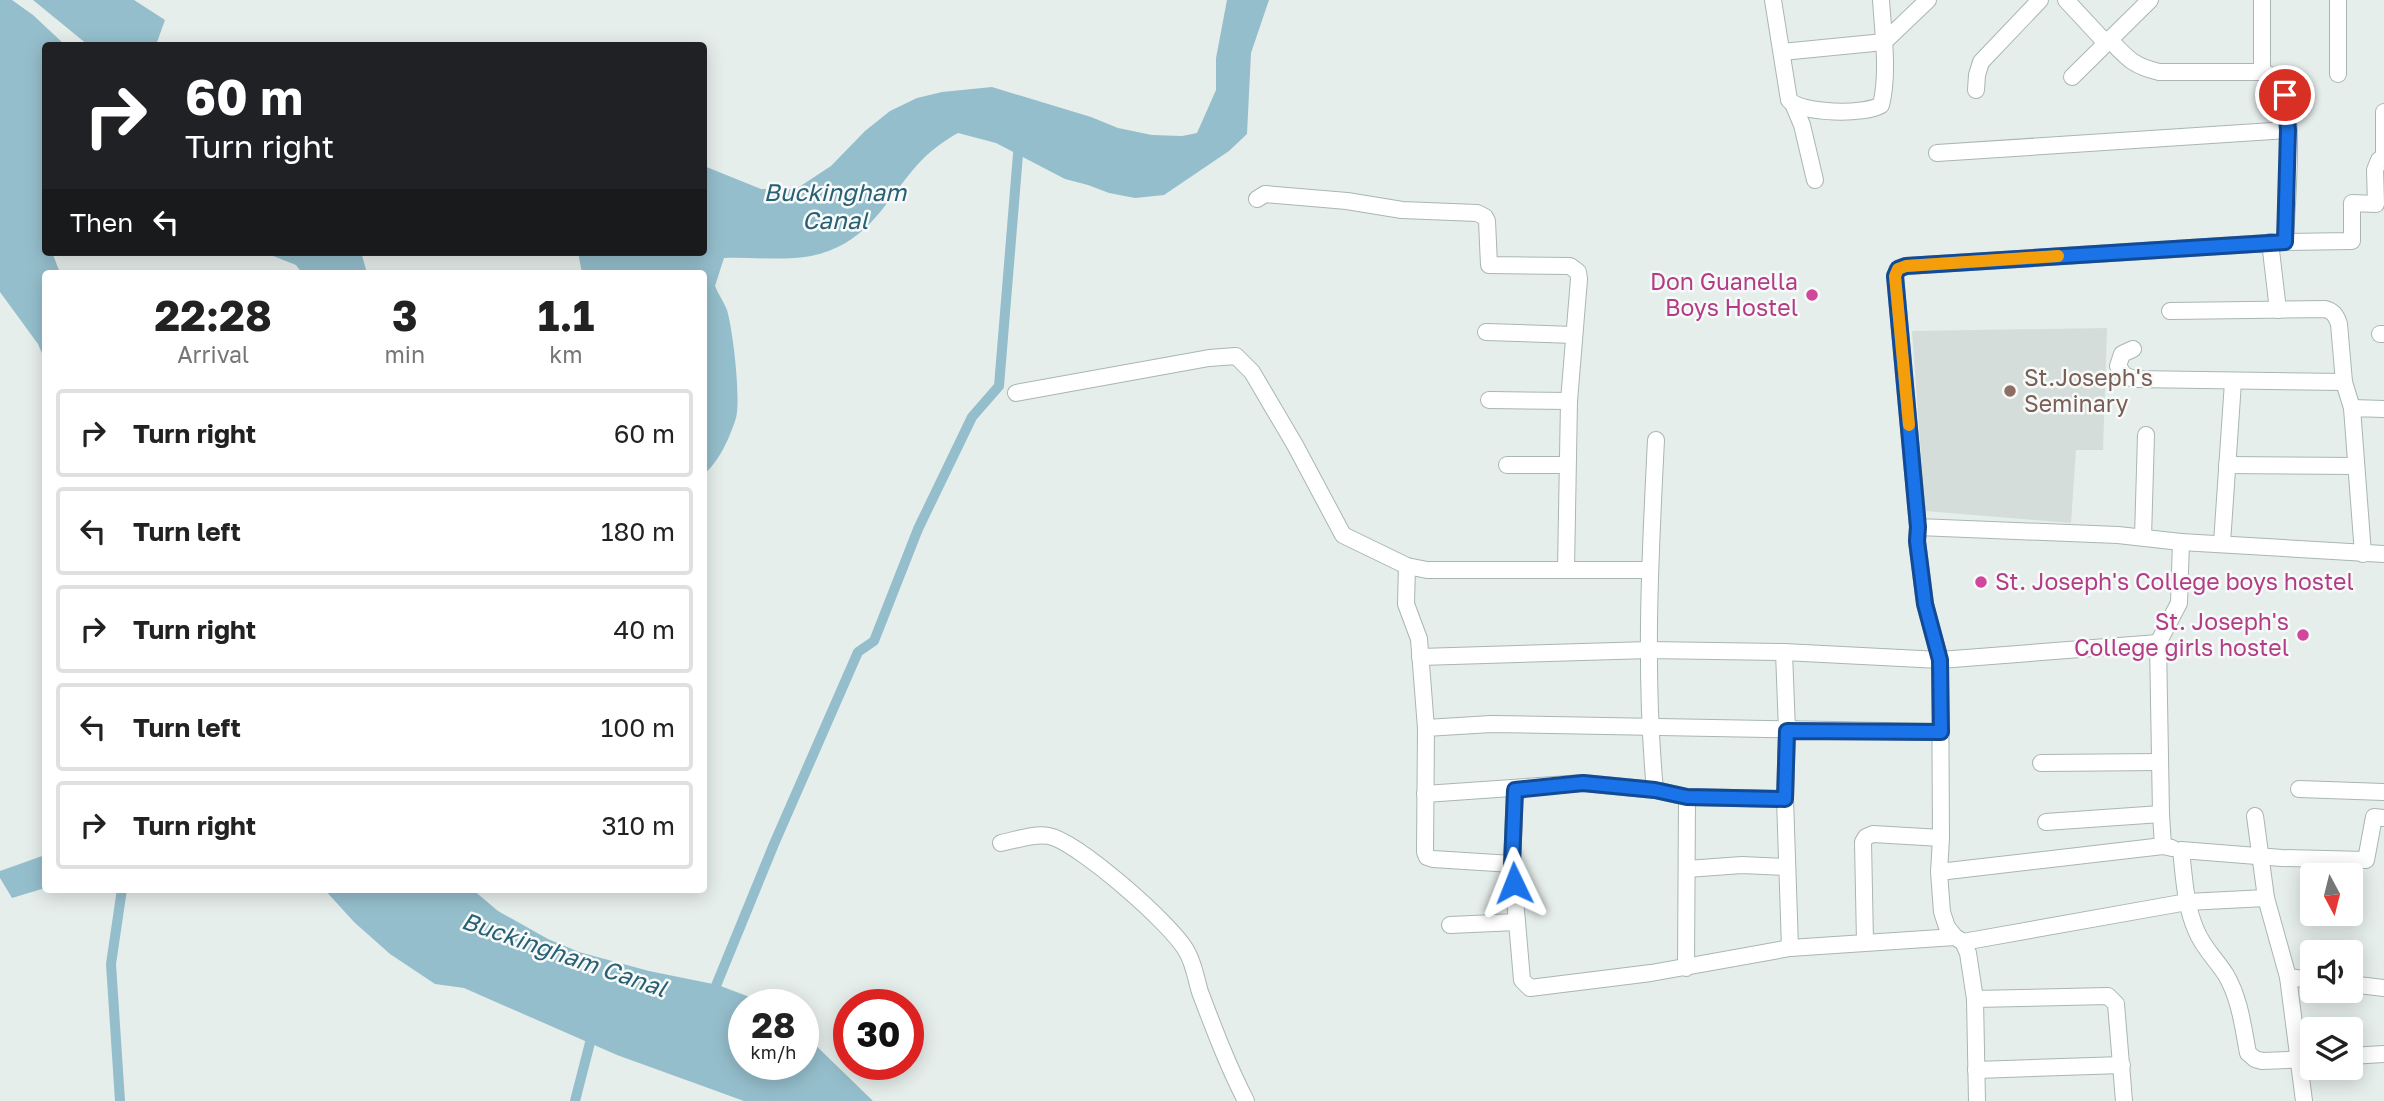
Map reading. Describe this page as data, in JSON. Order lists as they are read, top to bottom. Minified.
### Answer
{"water":["Buckingham Canal"],"places":["Don Guanella Boys Hostel","St.Joseph's Seminary","St. Joseph's College boys hostel","St. Joseph's College girls hostel"],"north":"bottom","page":{"turn":["60 m","Turn right"],"then":"Then","eta":["22:28","Arrival","3","min","1.1","km"],"list":[{"name":"Turn right","value":"60 m"},{"name":"Turn left","value":"180 m"},{"name":"Turn right","value":"40 m"},{"name":"Turn left","value":"100 m"},{"name":"Turn right","value":"310 m"}],"speed":"28 km/h","limit":"30"}}
